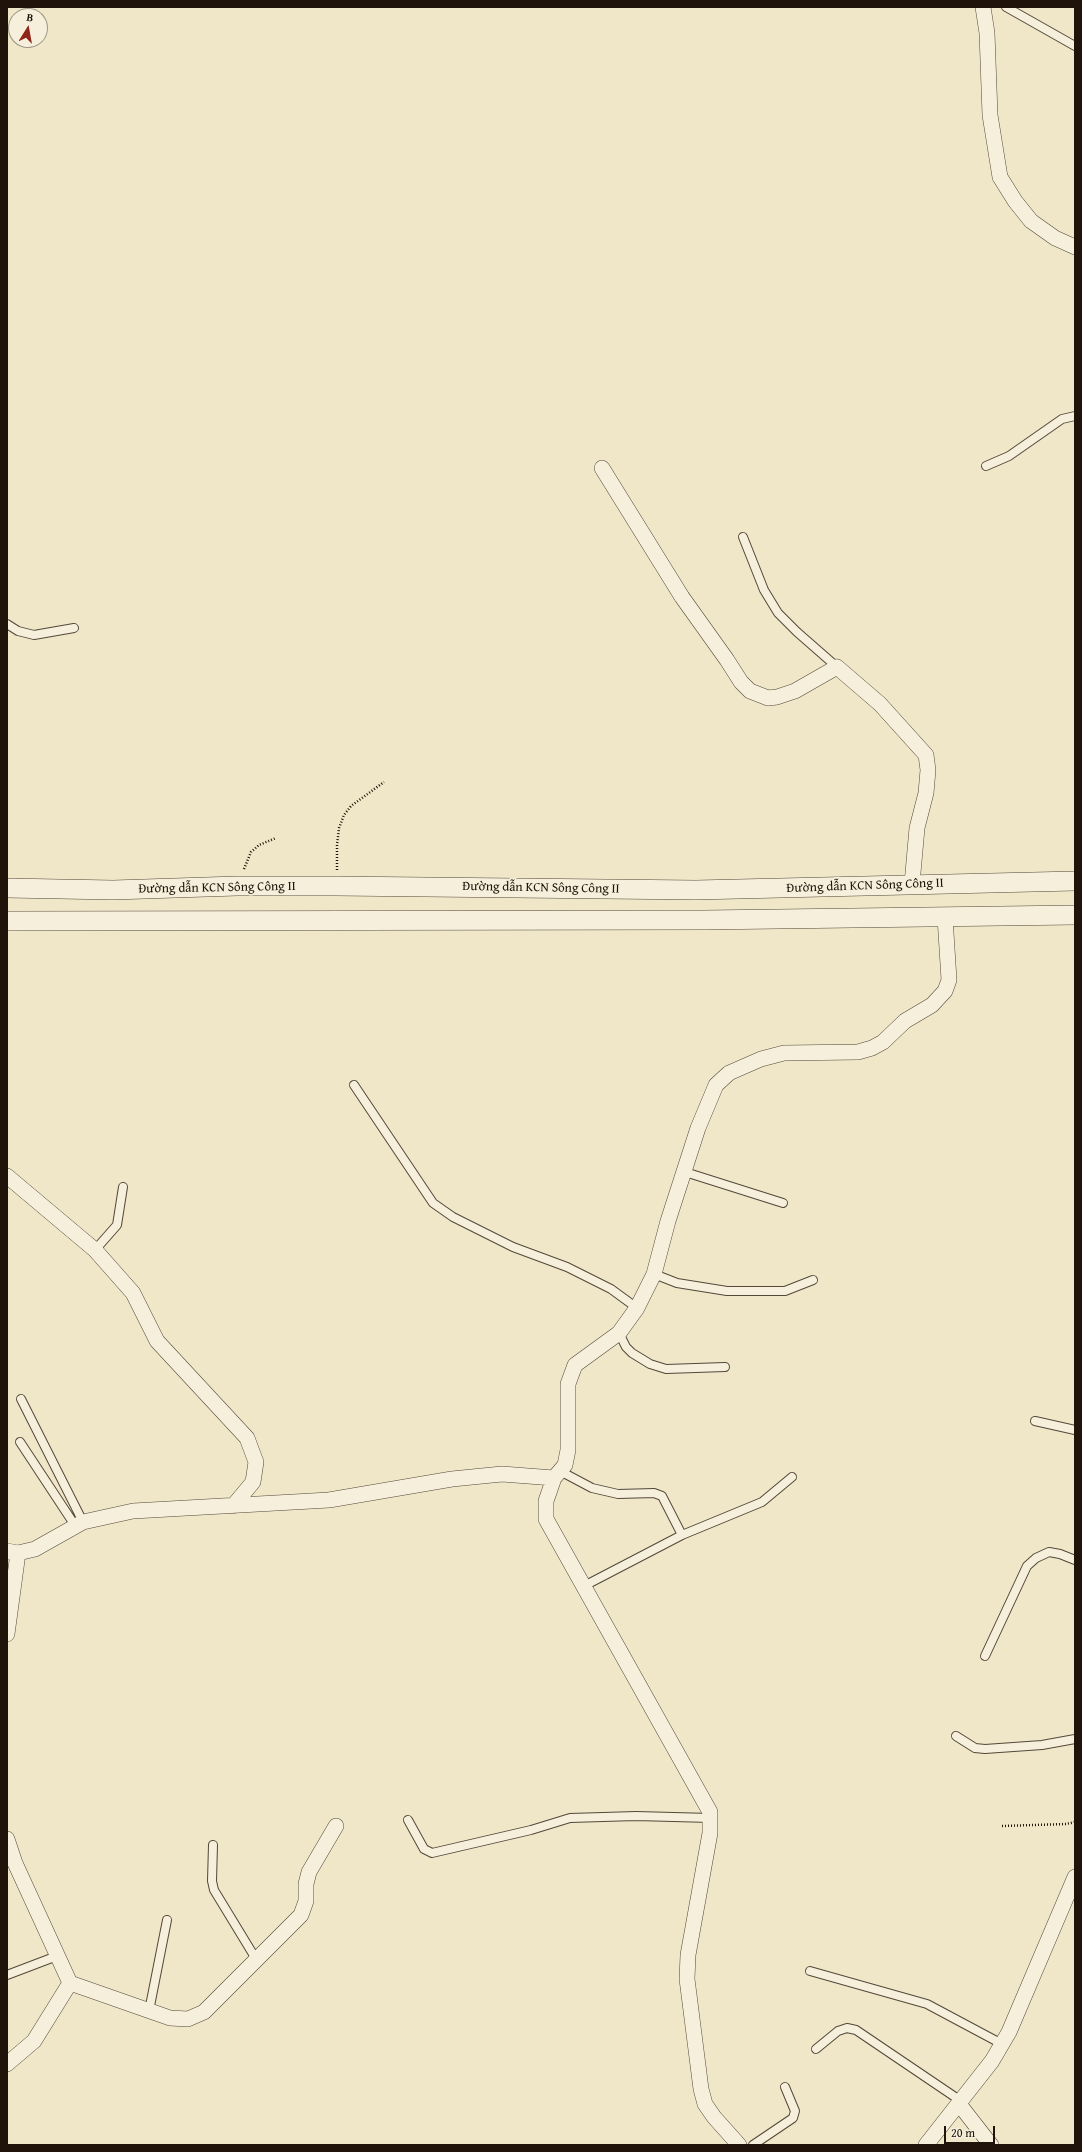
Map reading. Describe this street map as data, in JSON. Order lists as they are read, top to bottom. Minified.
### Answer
{"streets":{"street":["Đường dẫn KCN Sông Công II"]},"scale_bar":"20 m","north":"top"}
